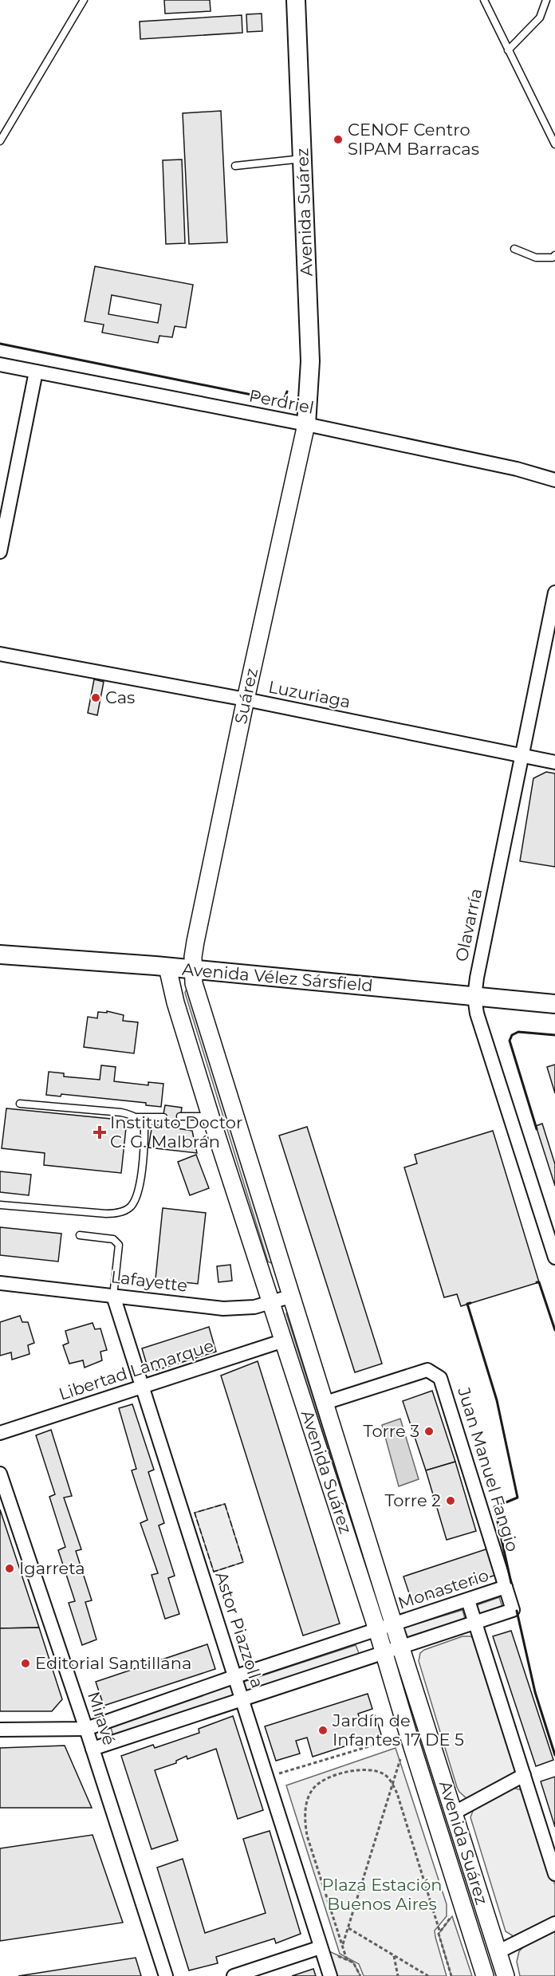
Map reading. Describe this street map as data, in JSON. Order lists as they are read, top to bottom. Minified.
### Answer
{"streets":{"main road":["Avenida Suárez","Avenida Vélez Sársfield"],"street":["Perdriel","Luzuriaga","Suárez","Olavarría","Lafayette","Libertad Lamarque","Juan Manuel Fangio","Monasterio","Astor Piazzolla","Miravé"]},"crossings":[["Avenida Suárez","Perdriel"],["Avenida Suárez","Suárez"],["Avenida Suárez","Avenida Vélez Sársfield"],["Avenida Suárez","Lafayette"],["Avenida Suárez","Libertad Lamarque"],["Avenida Suárez","Juan Manuel Fangio"],["Avenida Suárez","Monasterio"],["Perdriel","Suárez"],["Luzuriaga","Suárez"],["Luzuriaga","Olavarría"],["Suárez","Avenida Vélez Sársfield"],["Olavarría","Avenida Vélez Sársfield"],["Lafayette","Astor Piazzolla"],["Libertad Lamarque","Astor Piazzolla"],["Juan Manuel Fangio","Monasterio"],["Monasterio","Astor Piazzolla"],["Monasterio","Miravé"]],"parks":["Plaza Estación Buenos Aires"],"places":{"other":["CENOF Centro SIPAM Barracas","Cas","Torre 3","Torre 2","Igarreta","Editorial Santillana","Jardín de Infantes 17 DE 5"],"health":["Instituto Doctor C. G. Malbrán"]}}
